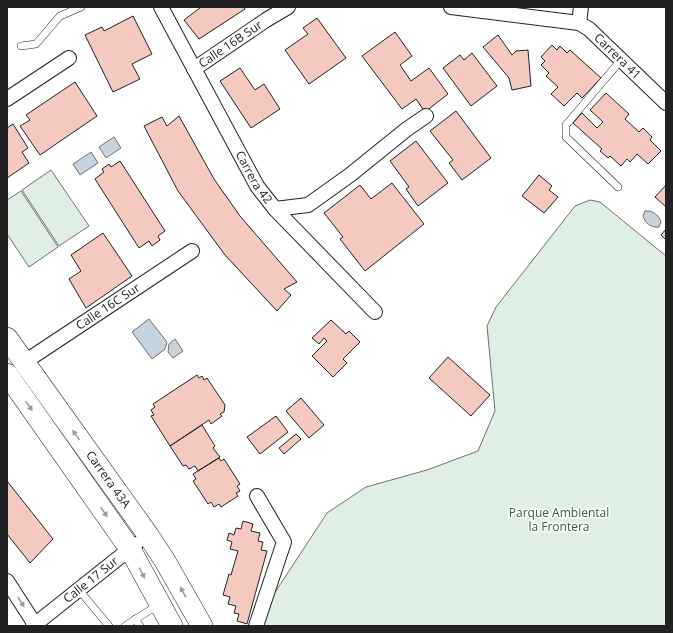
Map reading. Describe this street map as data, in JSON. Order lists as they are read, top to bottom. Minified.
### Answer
{"streets":{"main road":["Carrera 43A"],"street":["Calle 16B Sur","Carrera 41","Carrera 42","Calle 16C Sur","Calle 17 Sur"]},"crossings":[["Calle 16B Sur","Carrera 42"],["Calle 16C Sur","Carrera 43A"],["Carrera 43A","Calle 17 Sur"]],"parks":["Parque Ambiental la Frontera"]}
